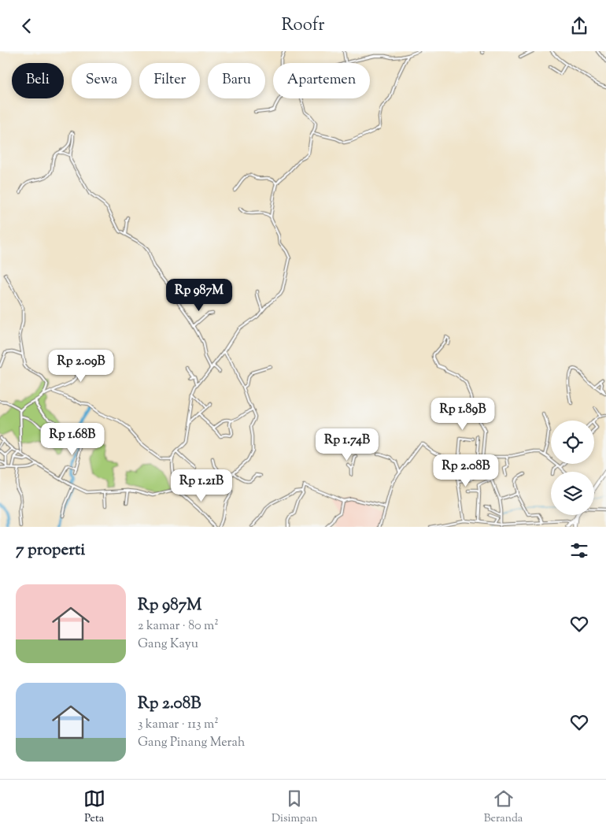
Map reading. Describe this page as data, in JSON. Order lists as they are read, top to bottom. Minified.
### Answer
{"page":{"header":"Roofr","chip":["Beli","Sewa","Filter","Baru","Apartemen"],"price":["Rp 987M","Rp 2.09B","Rp 1.89B","Rp 1.68B","Rp 1.74B","Rp 2.08B","Rp 1.21B"],"heading":"7 properti","list":[{"name":"Rp 987M","note":"2 kamar · 80 m² · Gang Kayu"},{"name":"Rp 2.08B","note":"3 kamar · 113 m² · Gang Pinang Merah"}],"tabs":["Peta","Disimpan","Beranda"]}}
